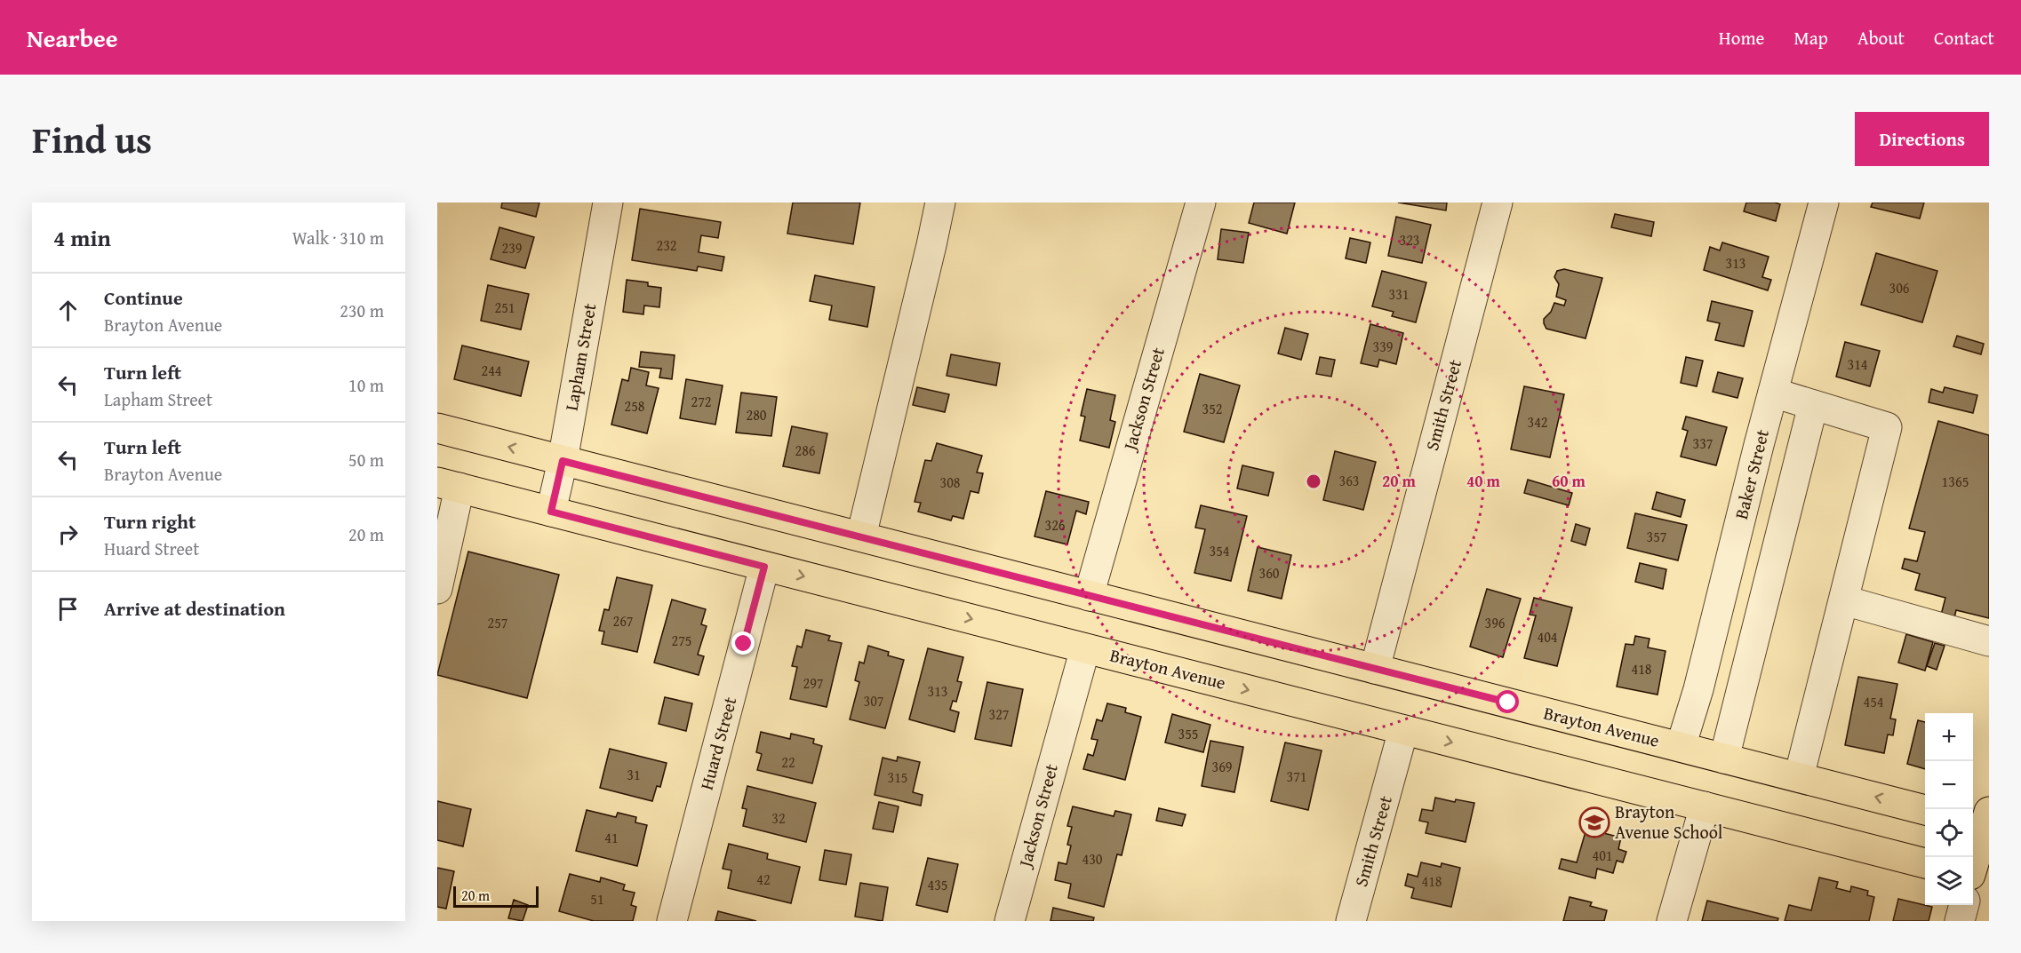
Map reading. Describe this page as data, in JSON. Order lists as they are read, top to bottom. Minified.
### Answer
{"streets":{"main road":["Brayton Avenue"],"street":["Lapham Street","Jackson Street","Smith Street","Baker Street","Huard Street"]},"crossings":[["Lapham Street","Brayton Avenue"],["Jackson Street","Brayton Avenue"],["Smith Street","Brayton Avenue"],["Baker Street","Brayton Avenue"],["Brayton Avenue","Huard Street"]],"places":{"school or university":["Brayton Avenue School"]},"house_numbers":["323","232","239","313","306","331","251","339","314","244","272","258","352","280","342","337","286","363","1365","308","326","357","354","360","267","257","396","404","275","418","297","313","307","454","327","355","22","369","31","371","315","32","41","401","430","42","418","435","51"],"scale_bar":"20 m","page":{"header":"Nearbee","nav":["Home","Map","About","Contact"],"title":"Find us","buttons":"Directions","heading":["4 min","Walk · 310 m"],"list":[["Continue","Brayton Avenue","230 m"],["Turn left","Lapham Street","10 m"],["Turn left","Brayton Avenue","50 m"],["Turn right","Huard Street","20 m"],"Arrive at destination"],"map_buttons":["+","−"],"scale":"20 m"},"rings":["20 m","40 m","60 m"]}
